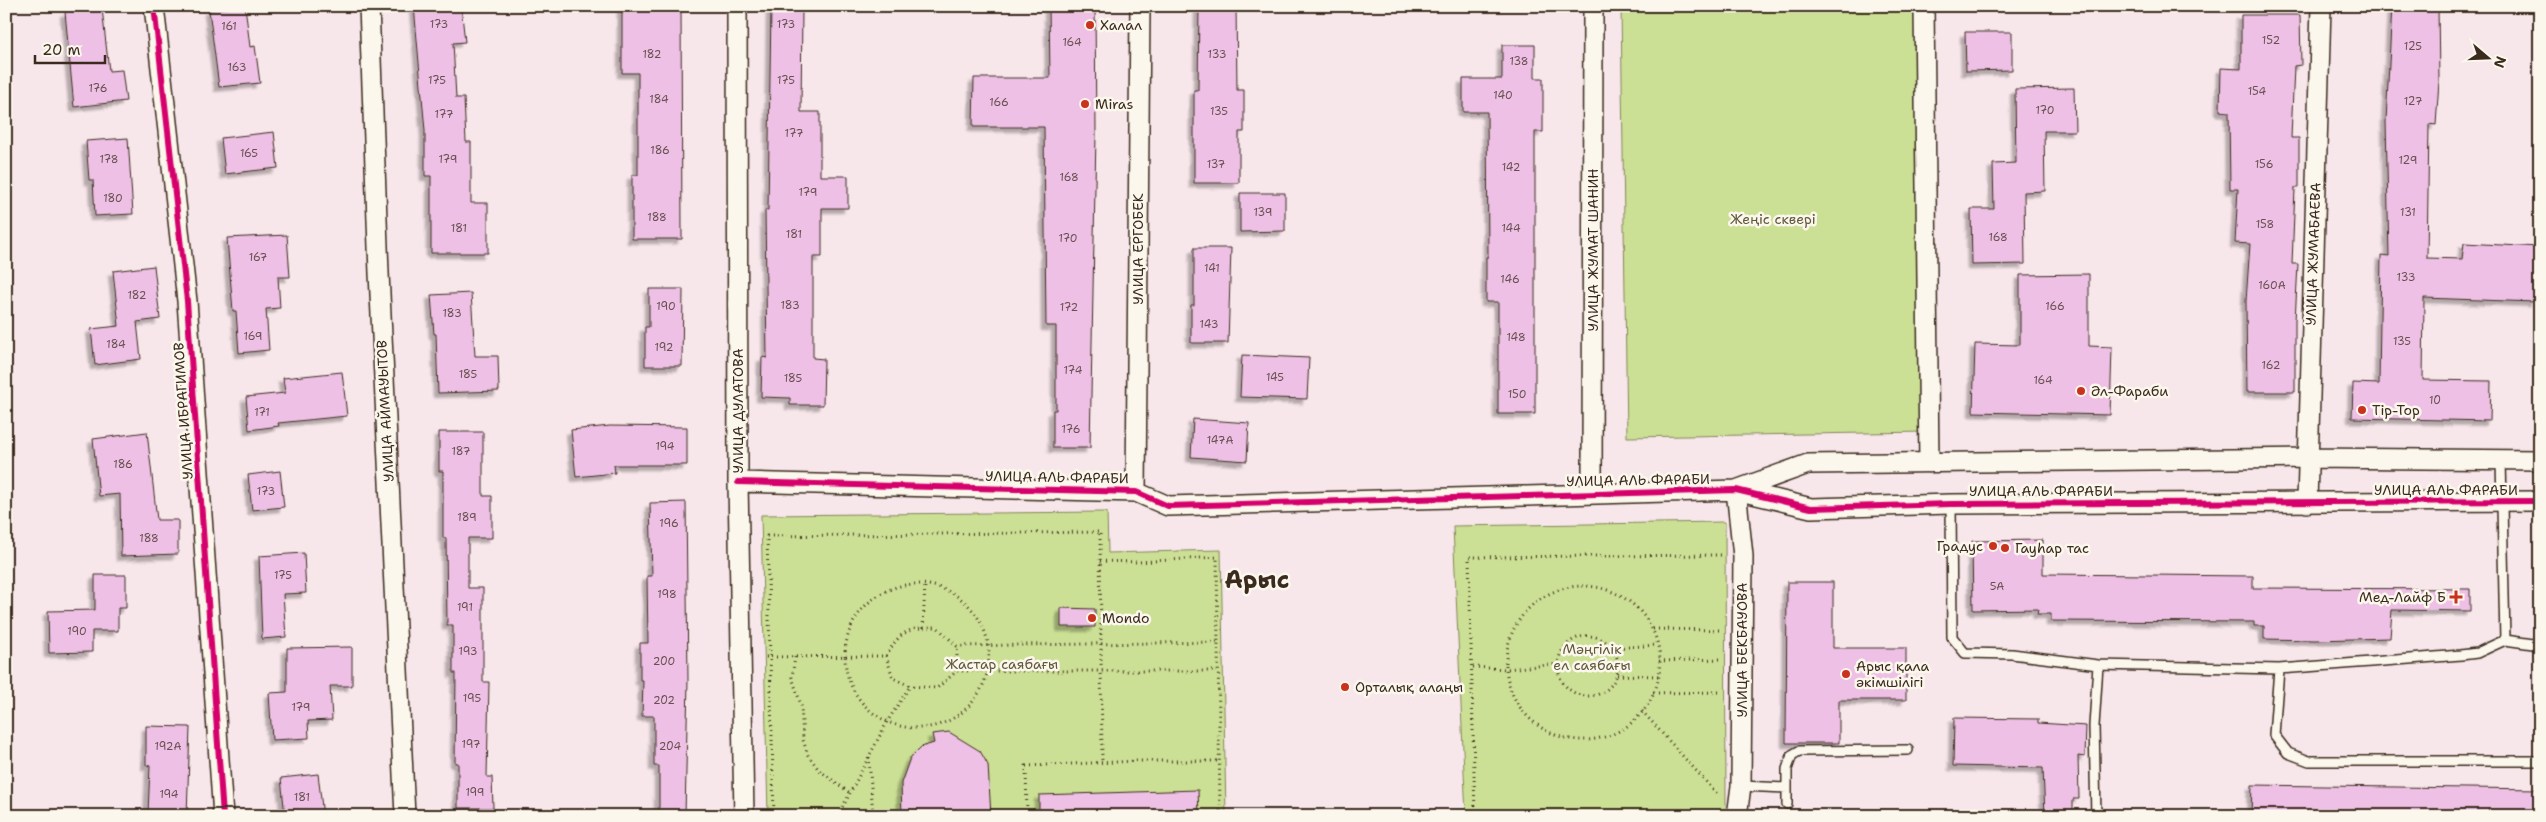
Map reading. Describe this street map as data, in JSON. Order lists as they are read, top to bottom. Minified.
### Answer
{"streets":{"street":["УЛИЦА ЕРГОБЕК","УЛИЦА ЖУМАТ ШАНИН","УЛИЦА ЖУМАБАЕВА","УЛИЦА ИБРАГИМОВ","УЛИЦА АЙМАУЫТОВ","УЛИЦА ДУЛАТОВА","УЛИЦА АЛЬ ФАРАБИ","УЛИЦА БЕКБАУОВА"]},"crossings":[["УЛИЦА ЕРГОБЕК","УЛИЦА АЛЬ ФАРАБИ"],["УЛИЦА ЖУМАТ ШАНИН","УЛИЦА АЛЬ ФАРАБИ"],["УЛИЦА ЖУМАБАЕВА","УЛИЦА АЛЬ ФАРАБИ"],["УЛИЦА ДУЛАТОВА","УЛИЦА АЛЬ ФАРАБИ"],["УЛИЦА АЛЬ ФАРАБИ","УЛИЦА БЕКБАУОВА"]],"districts":["Арыс"],"parks":["Жеңіс сквері","Мәңгілік ел саябағы","Жастар саябағы"],"places":{"other":["Халал","Miras","Әл-Фараби","Tip-Top","Градус","Гауһар тас","Mondo","Арыс қала әкімшілігі","Орталық алаңы"],"health":["Мед-Лайф Б"]},"house_numbers":["173","173","161","152","164","125","182","133","138","163","175","175","176","154","140","184","127","166","170","135","177","177","186","165","178","179","129","137","156","142","168","179","180","139","131","188","158","181","144","181","168","170","167","141","133","146","160А","182","183","190","166","172","183","143","169","148","135","184","192","162","174","185","145","185","164","150","10","171","176","147А","194","187","186","173","189","196","188","175","5А","198","191","190","193","200","195","202","179","197","192А","204","199","194","181"],"scale_bar":"20 m","north":"right"}
